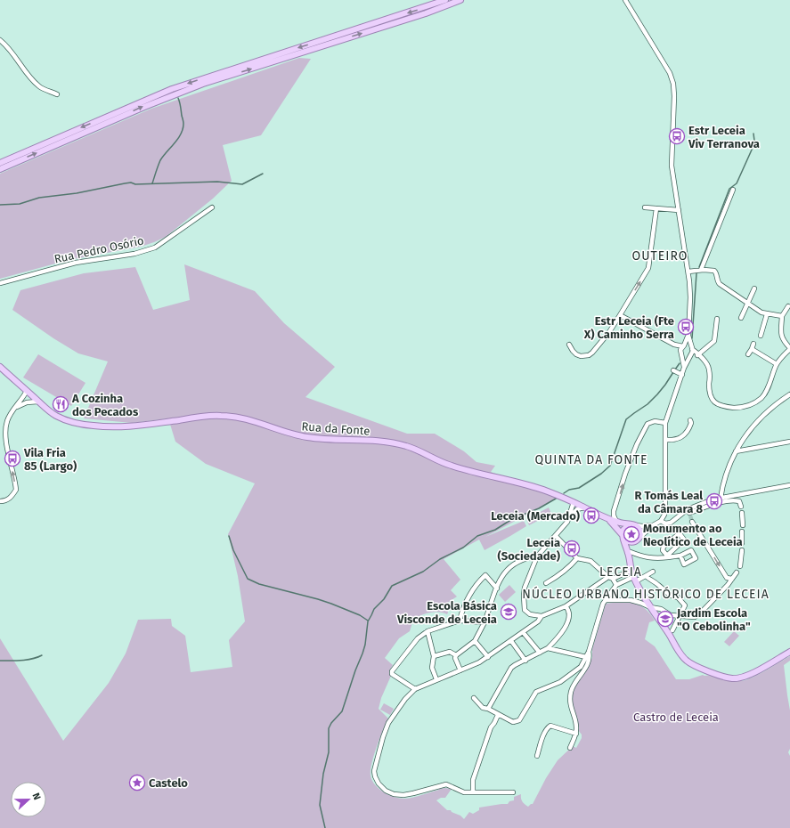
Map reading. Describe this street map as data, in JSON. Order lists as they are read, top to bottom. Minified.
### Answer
{"streets":{"main road":["Rua da Fonte"],"street":["Rua Pedro Osório"]},"districts":["OUTEIRO","QUINTA DA FONTE","LECEIA","NÚCLEO URBANO HISTÓRICO DE LECEIA"],"parks":["Castro de Leceia"],"places":{"bus stop":["Estr Leceia Viv Terranova","Estr Leceia (Fte X) Caminho Serra","Vila Fria 85 (Largo)","R Tomás Leal da Câmara 8","Leceia (Mercado)","Leceia (Sociedade)"],"restaurant":["A Cozinha dos Pecados"],"place":["Monumento ao Neolítico de Leceia","Castelo"],"school or university":["Escola Básica Visconde de Leceia","Jardim Escola \"O Cebolinha\""]},"north":"right"}
